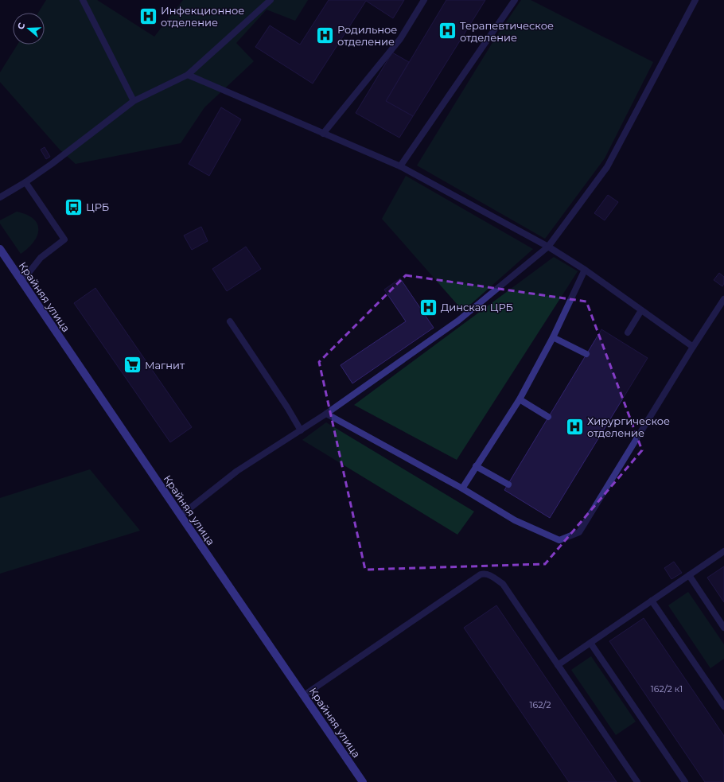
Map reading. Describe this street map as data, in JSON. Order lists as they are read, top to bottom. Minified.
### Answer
{"streets":{"main road":["Крайняя улица"]},"places":{"hospital":["Инфекционное отделение","Терапевтическое отделение","Родильное отделение","Динская ЦРБ","Хирургическое отделение"],"bus stop":["ЦРБ"],"supermarket":["Магнит"]},"house_numbers":["162/2 к1","162/2"],"north":"left"}
